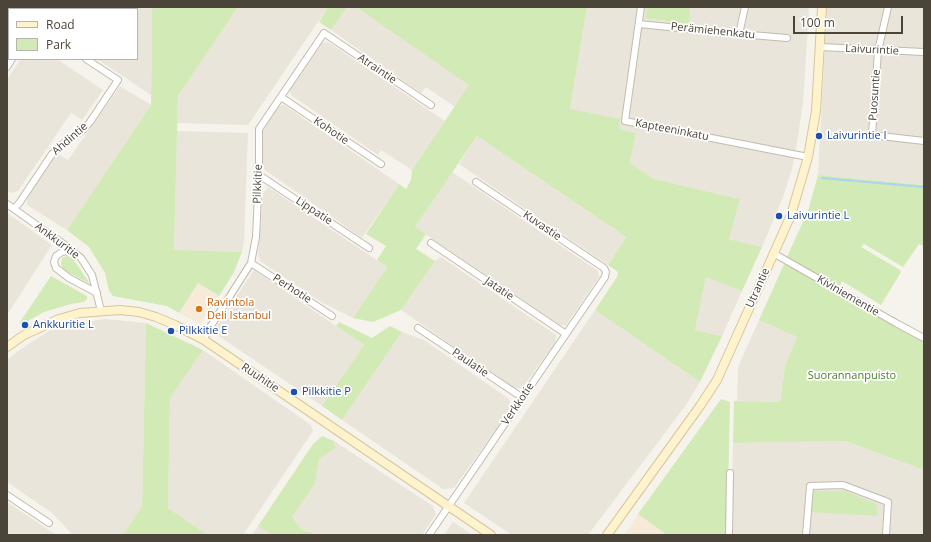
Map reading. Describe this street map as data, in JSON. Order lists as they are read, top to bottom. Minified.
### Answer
{"streets":{"main road":["Utrantie","Ruuhitie"],"street":["Perämiehenkatu","Laivurintie","Atraintie","Puosuntie","Kapteeninkatu","Kohotie","Ahdintie","Pilkkitie","Lippatie","Kuvastie","Ankkuritie","Perhotie","Jatatie","Kiviniementie","Paulatie","Verkkotie"]},"crossings":[["Perämiehenkatu","Kapteeninkatu"],["Laivurintie","Puosuntie"],["Laivurintie","Utrantie"],["Atraintie","Pilkkitie"],["Kapteeninkatu","Utrantie"],["Kohotie","Pilkkitie"],["Ahdintie","Ankkuritie"],["Pilkkitie","Lippatie"],["Pilkkitie","Perhotie"],["Pilkkitie","Ruuhitie"],["Kuvastie","Verkkotie"],["Ankkuritie","Ruuhitie"],["Utrantie","Kiviniementie"],["Jatatie","Verkkotie"],["Paulatie","Verkkotie"],["Ruuhitie","Verkkotie"]],"parks":["Suorannanpuisto"],"places":["Laivurintie I","Laivurintie L","Ravintola Deli Istanbul","Ankkuritie L","Pilkkitie E","Pilkkitie P"],"legend":["Road","Park"],"scale_bar":"100 m"}
